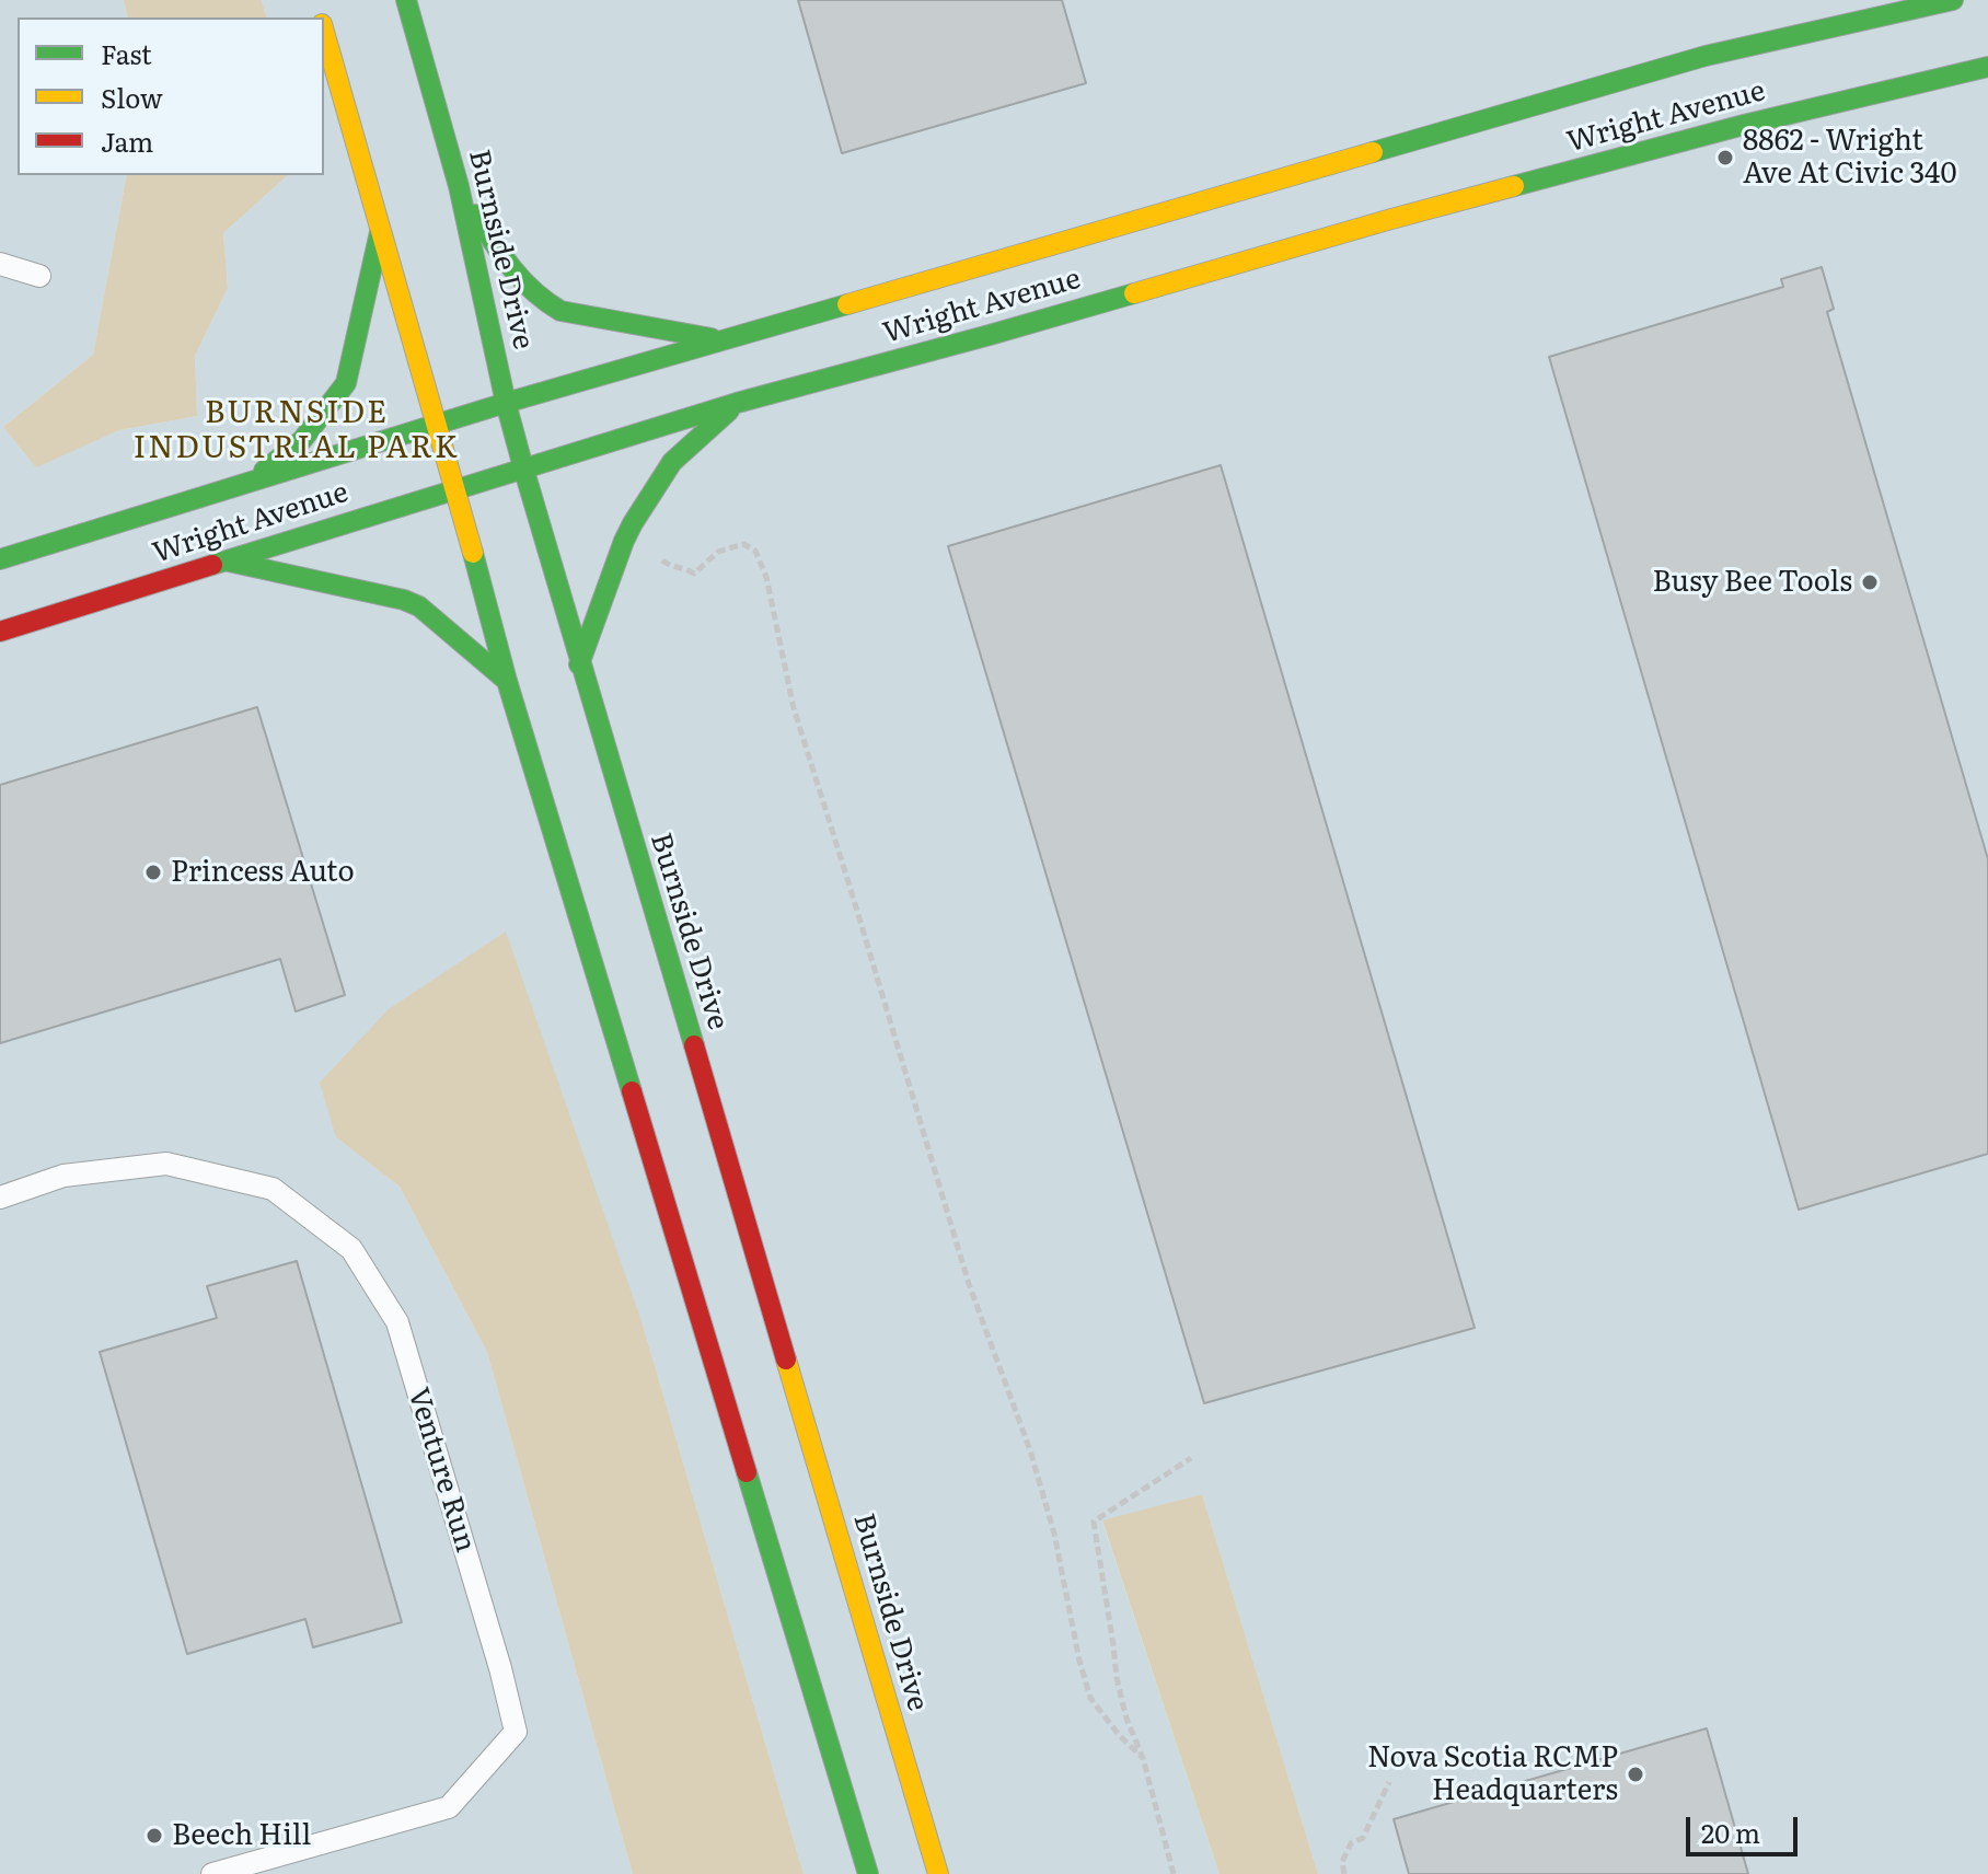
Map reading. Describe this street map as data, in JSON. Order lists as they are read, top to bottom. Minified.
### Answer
{"streets":{"main road":["Wright Avenue","Burnside Drive"],"lane":["Venture Run"]},"crossings":[["Wright Avenue","Burnside Drive"]],"districts":["BURNSIDE INDUSTRIAL PARK"],"places":["8862 - Wright Ave At Civic 340","Busy Bee Tools","Princess Auto","Nova Scotia RCMP Headquarters","Beech Hill"],"legend":["Fast","Slow","Jam"],"scale_bar":"20 m"}
